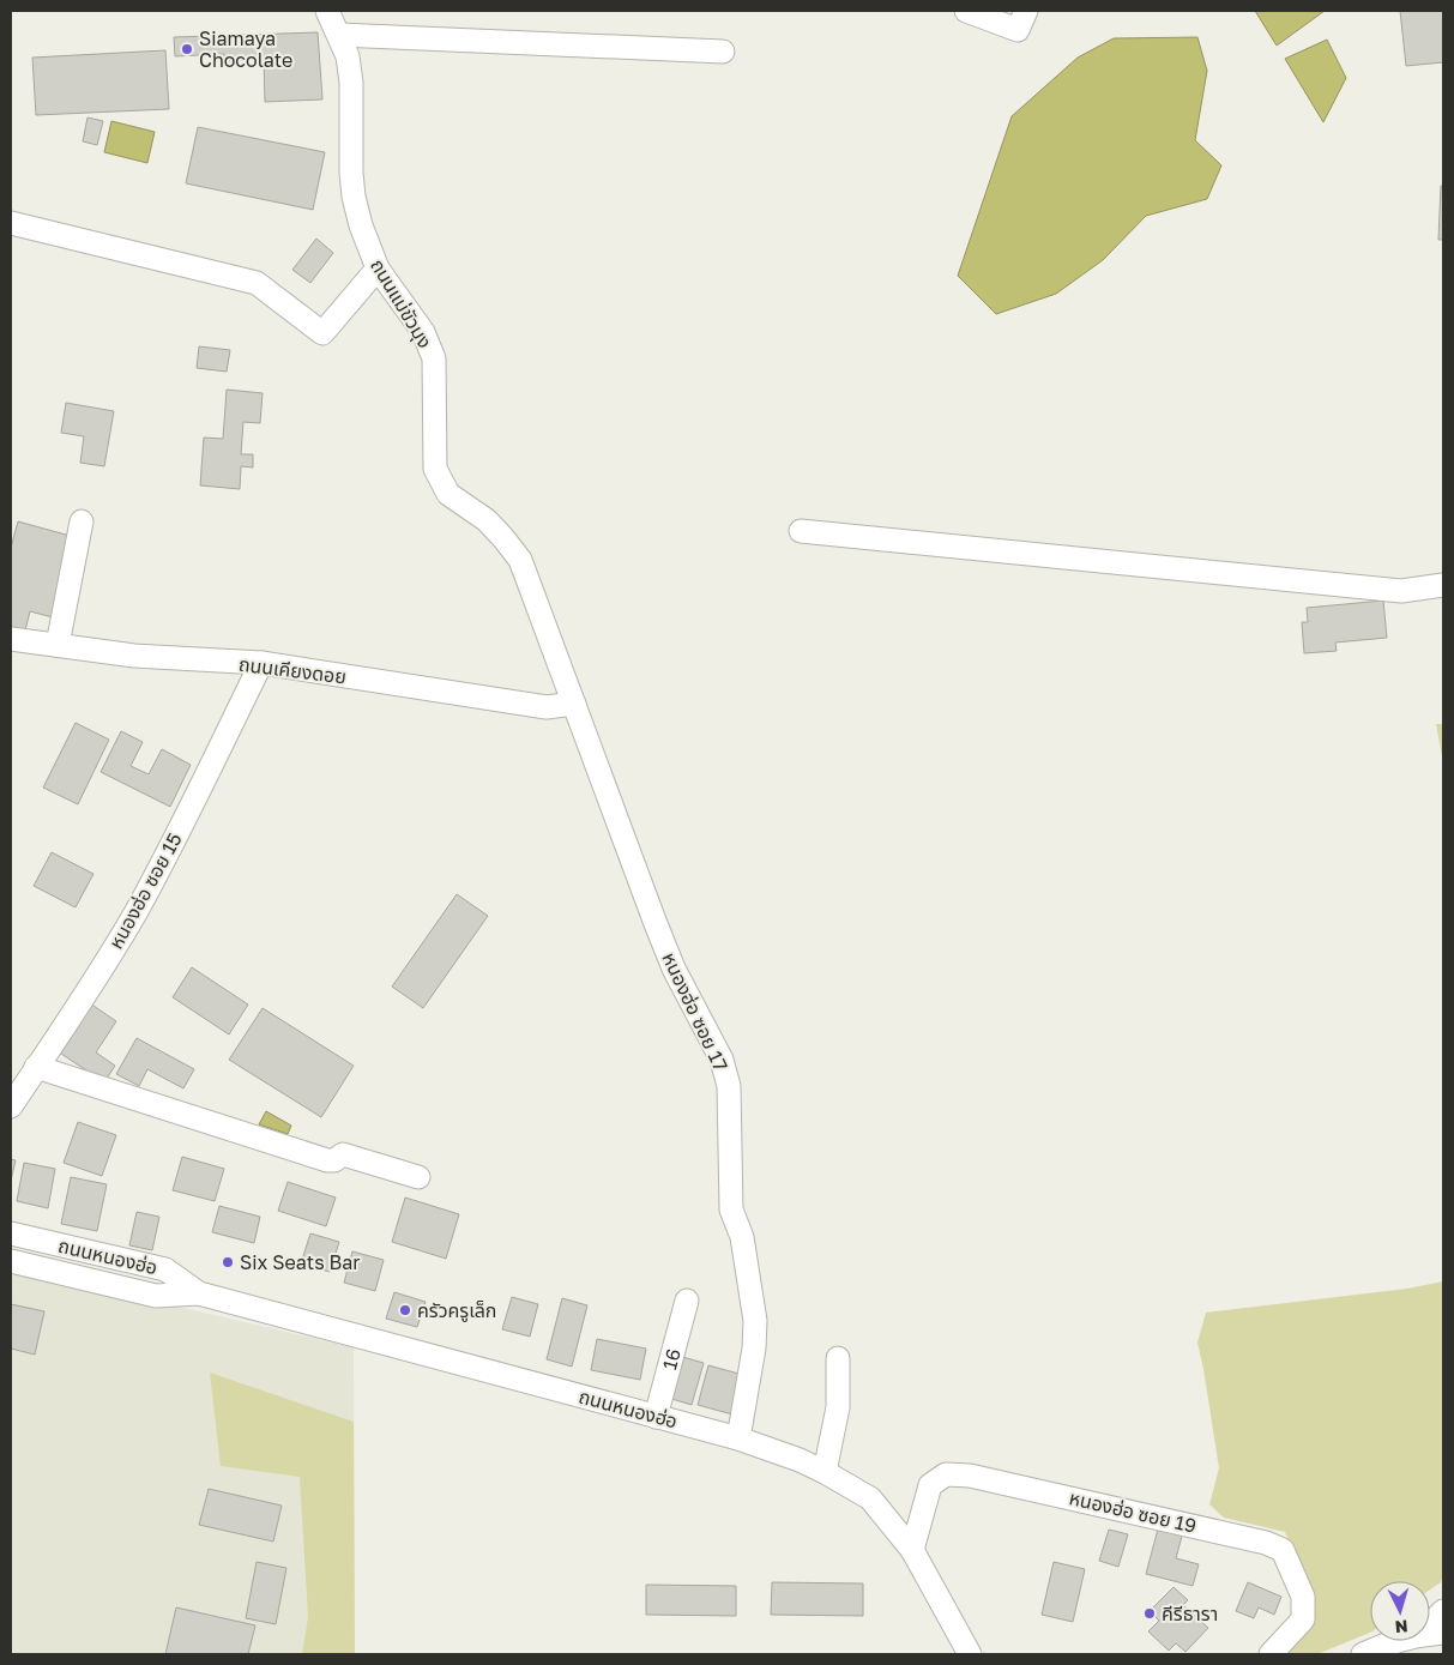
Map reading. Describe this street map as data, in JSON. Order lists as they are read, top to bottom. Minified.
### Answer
{"streets":{"street":["ถนนแม่ขัวมุง","ถนนเคียงดอย","หนองฮ่อ ซอย 15","หนองฮ่อ ซอย 17","ถนนหนองฮ่อ","16","หนองฮ่อ ซอย 19"]},"crossings":[["ถนนแม่ขัวมุง","ถนนเคียงดอย"],["ถนนแม่ขัวมุง","หนองฮ่อ ซอย 17"],["ถนนเคียงดอย","หนองฮ่อ ซอย 15"],["ถนนเคียงดอย","หนองฮ่อ ซอย 17"],["หนองฮ่อ ซอย 17","ถนนหนองฮ่อ"],["ถนนหนองฮ่อ","16"],["ถนนหนองฮ่อ","หนองฮ่อ ซอย 19"]],"places":["Siamaya Chocolate","Six Seats Bar","ครัวครูเล็ก","คีรีธารา"],"north":"bottom"}
